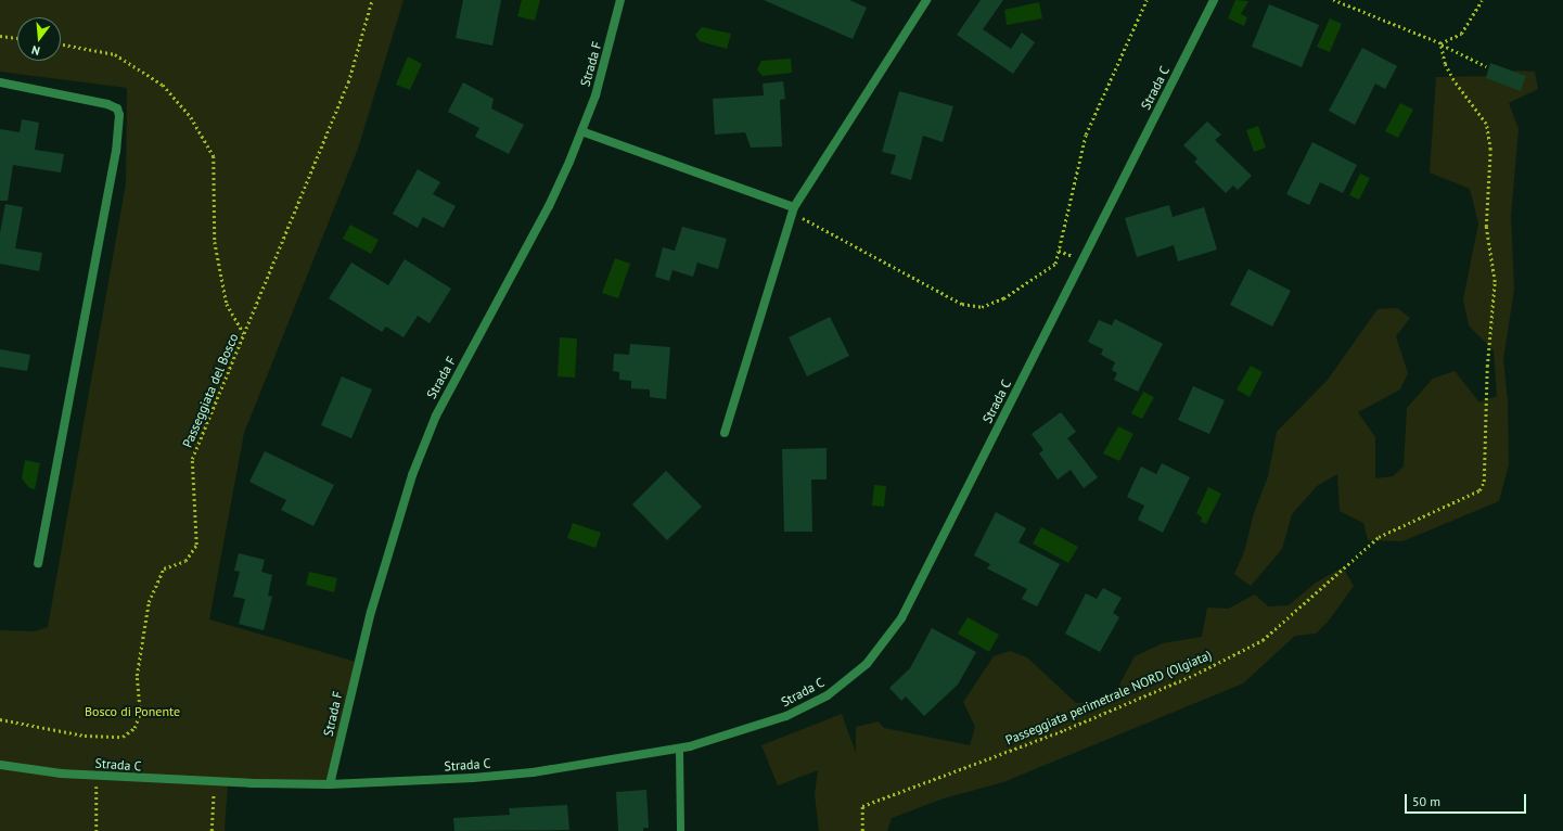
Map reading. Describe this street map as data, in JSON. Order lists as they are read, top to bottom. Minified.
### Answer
{"streets":{"street":["Strada F","Strada C"],"path":["Passeggiata del Bosco","Passeggiata perimetrale NORD (Olgiata)"]},"crossings":[["Strada F","Strada C"]],"parks":["Bosco di Ponente"],"scale_bar":"50 m","north":"bottom"}
